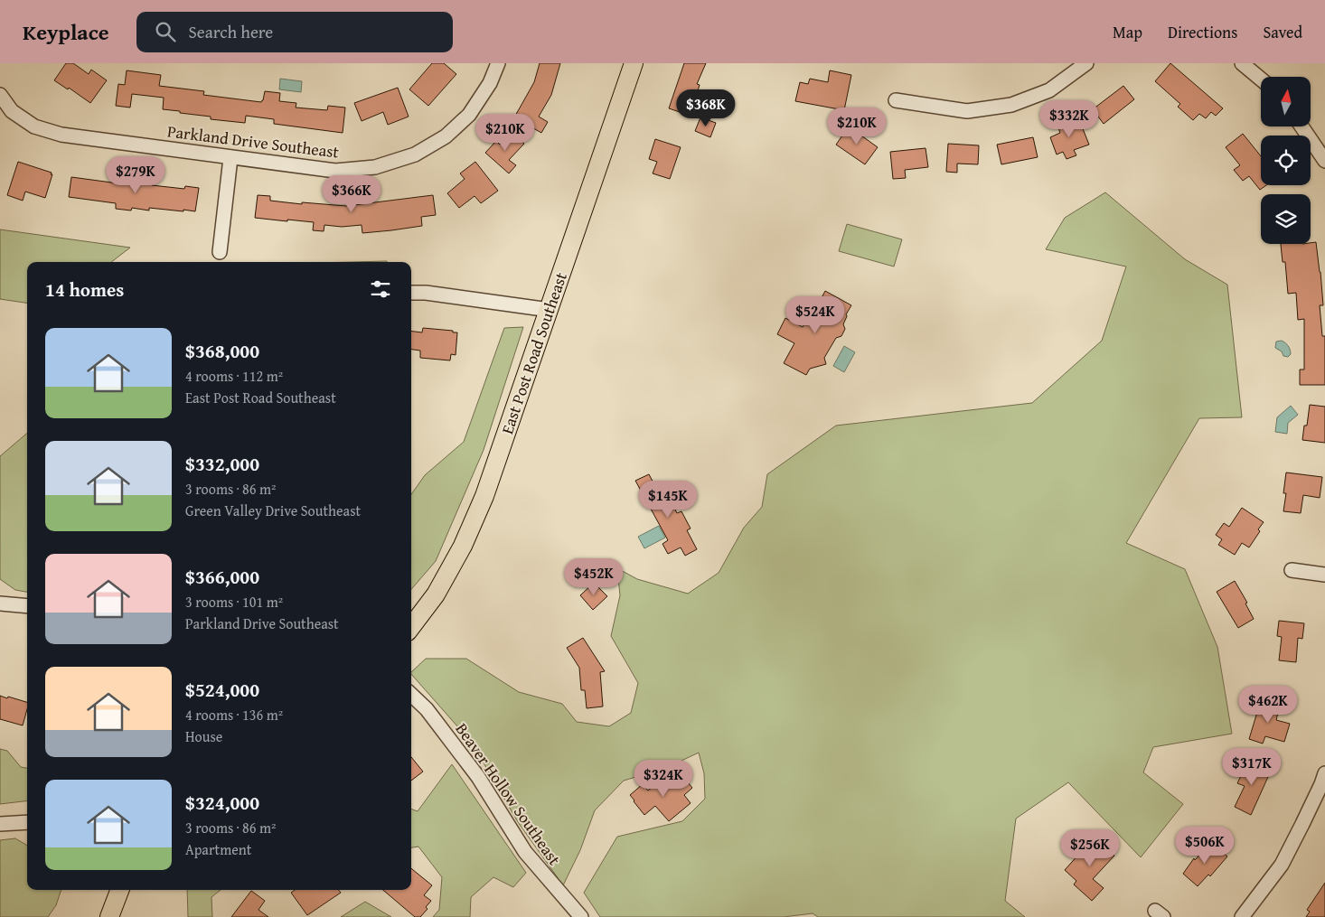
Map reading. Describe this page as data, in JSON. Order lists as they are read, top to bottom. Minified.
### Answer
{"streets":{"main road":["East Post Road Southeast"],"street":["Parkland Drive Southeast","Beaver Hollow Southeast"]},"north":"top","page":{"header":"Keyplace","search":"Search here","nav":["Map","Directions","Saved"],"price":["$368K","$332K","$210K","$210K","$279K","$366K","$524K","$145K","$452K","$462K","$317K","$324K","$506K","$256K"],"heading":"14 homes","list":[{"name":"$368,000","note":"4 rooms · 112 m² · East Post Road Southeast"},{"name":"$332,000","note":"3 rooms · 86 m² · Green Valley Drive Southeast"},{"name":"$366,000","note":"3 rooms · 101 m² · Parkland Drive Southeast"},{"name":"$524,000","note":"4 rooms · 136 m² · House"},{"name":"$324,000","note":"3 rooms · 86 m² · Apartment"}]}}
